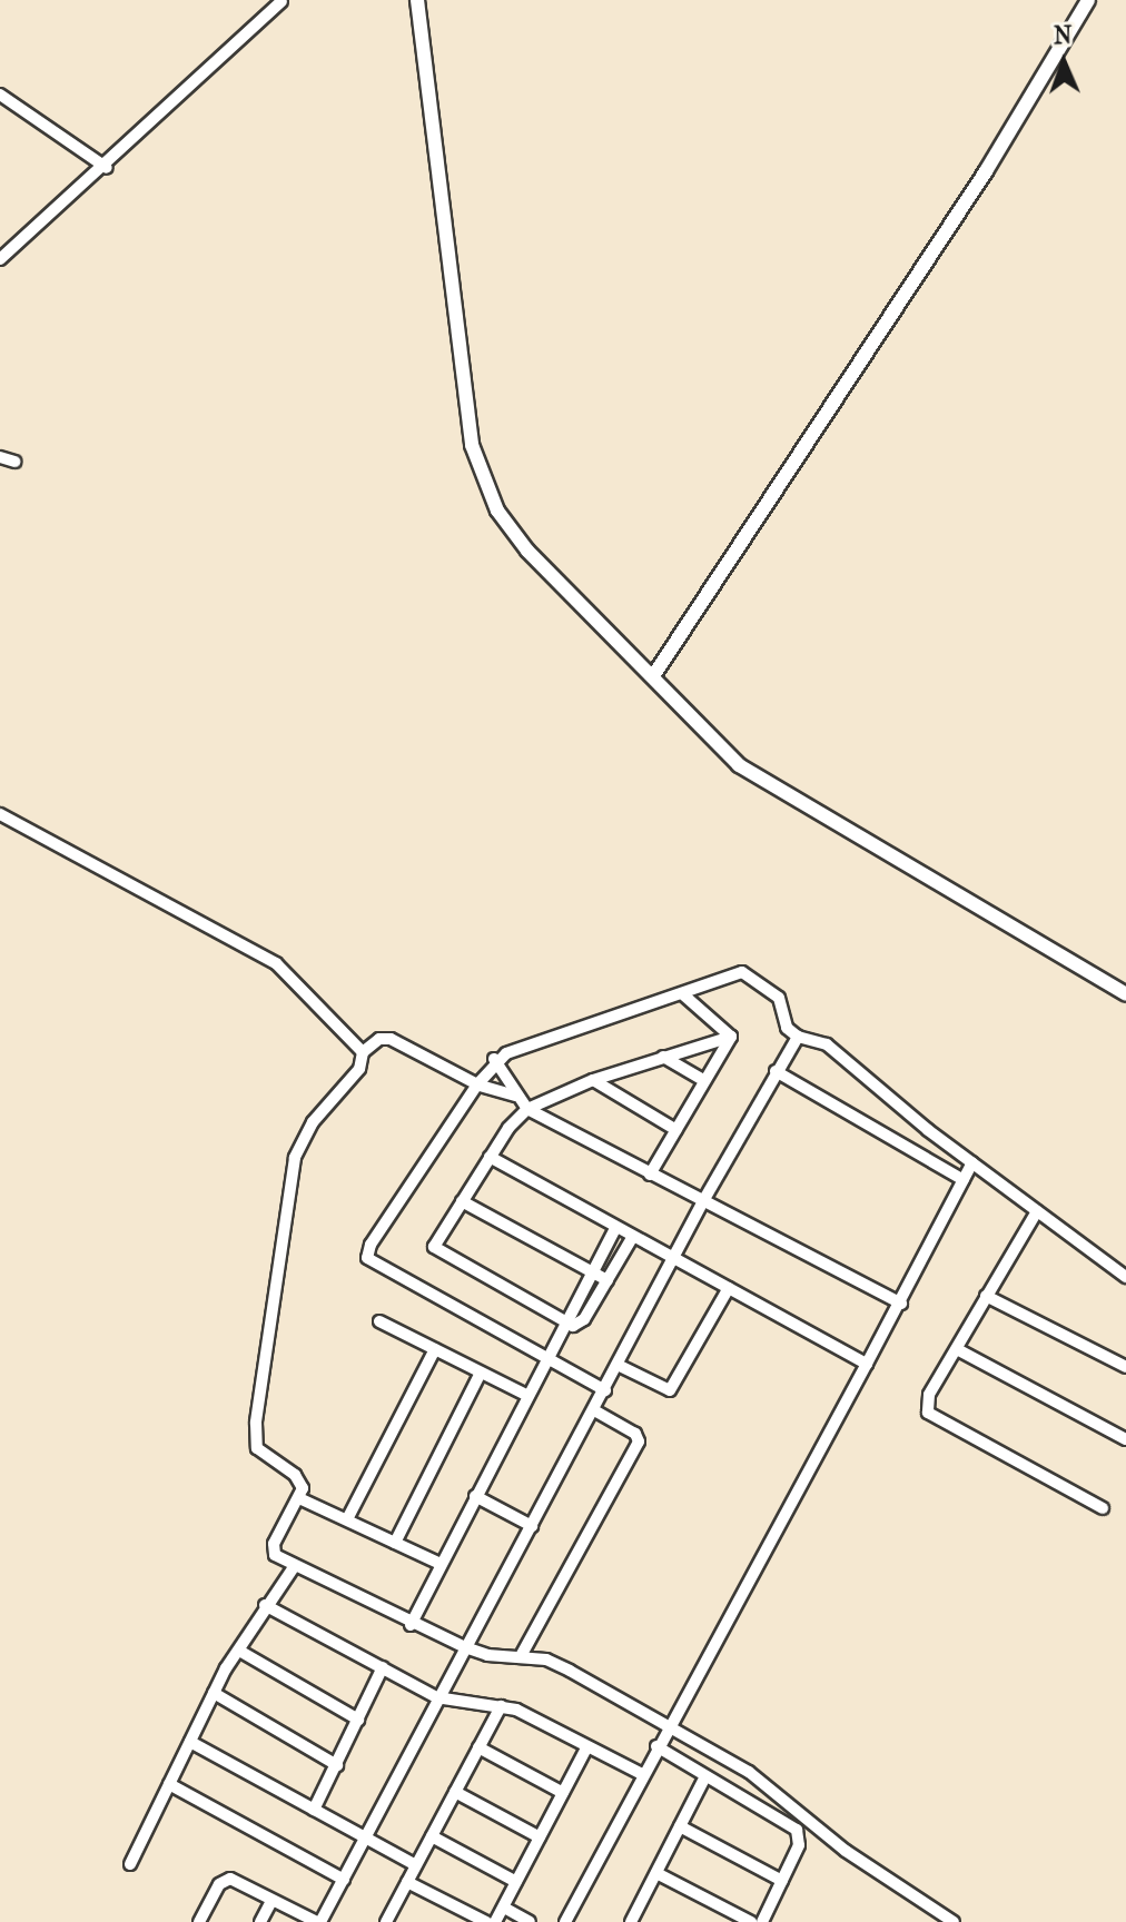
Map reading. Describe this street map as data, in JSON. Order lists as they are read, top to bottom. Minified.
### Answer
{"north":"top"}
